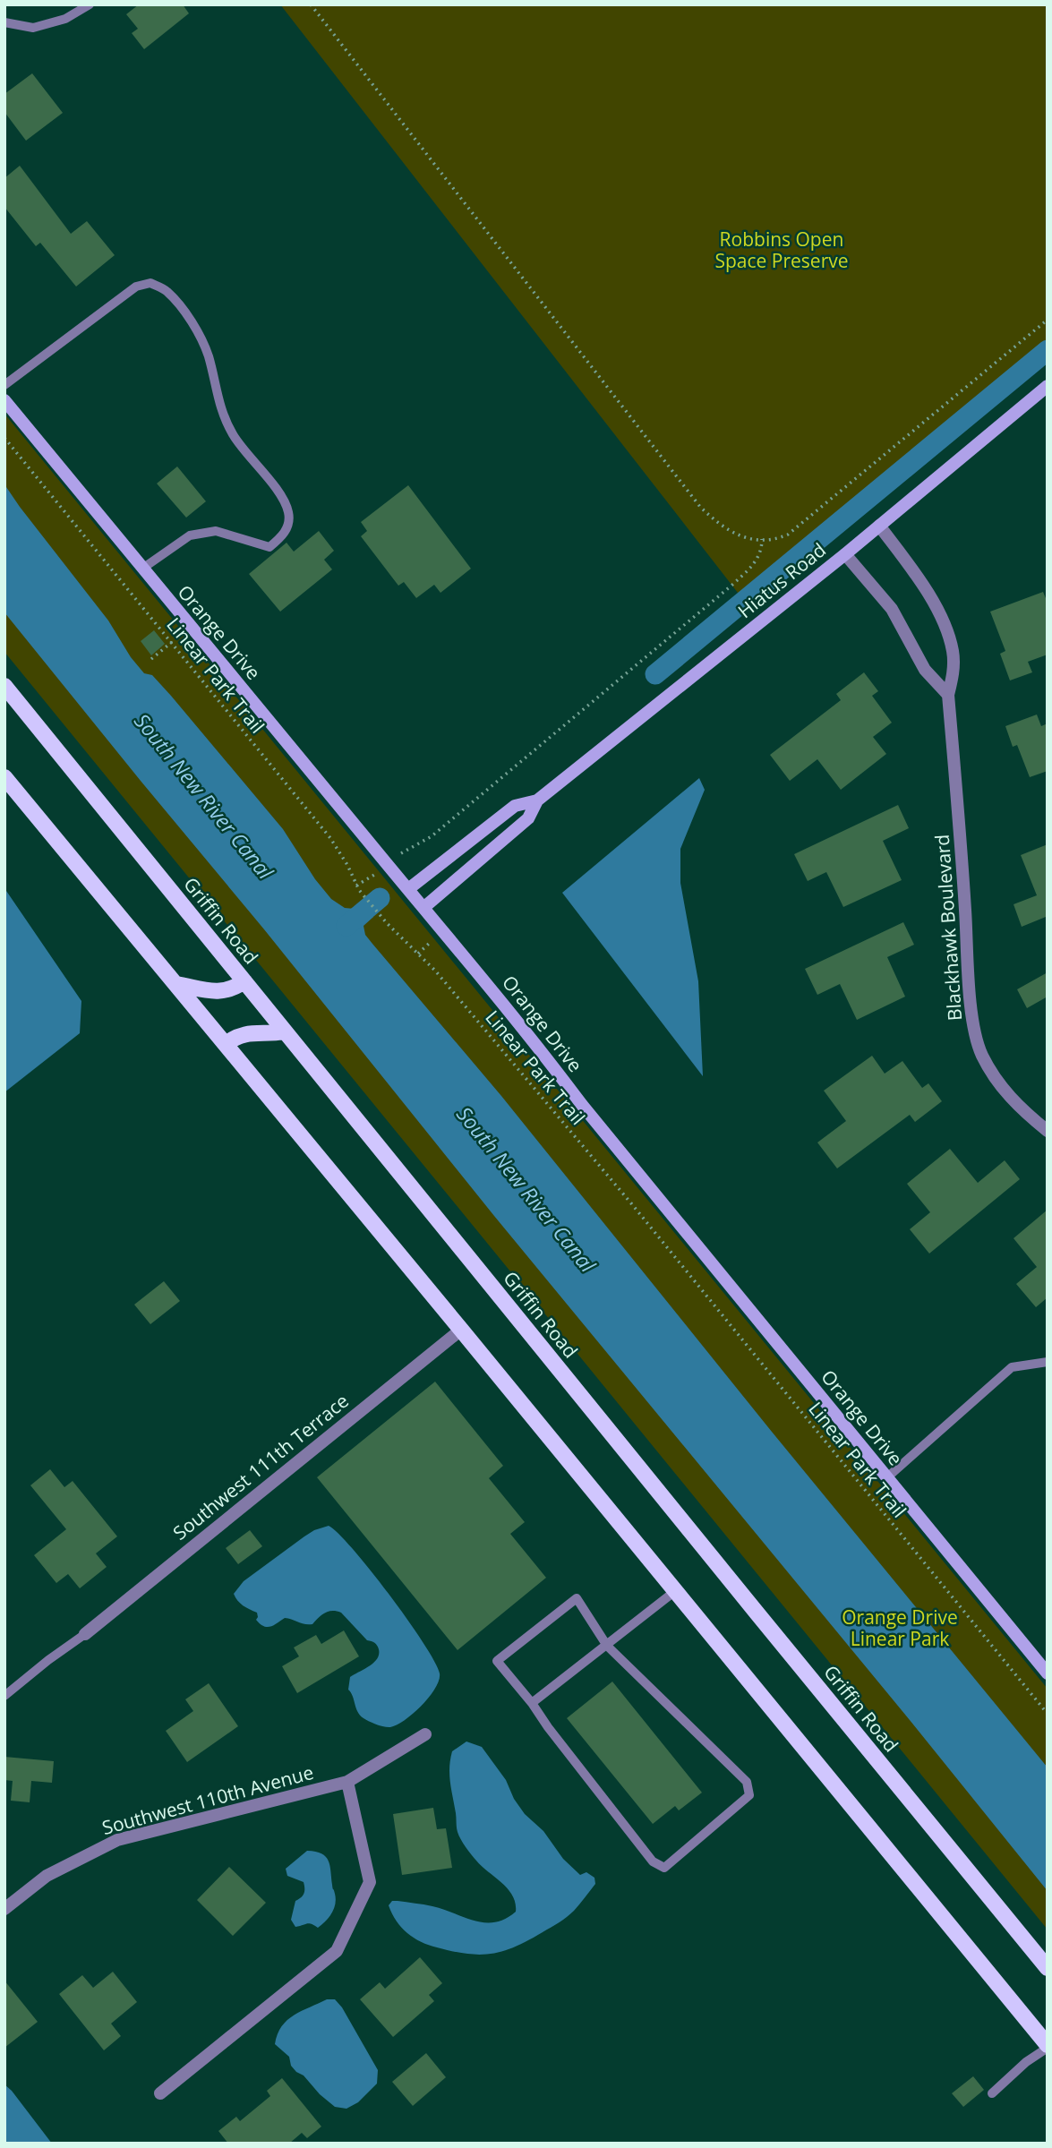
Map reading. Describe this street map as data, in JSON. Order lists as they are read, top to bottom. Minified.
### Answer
{"streets":{"main road":["Griffin Road"],"street":["Hiatus Road","Orange Drive","Blackhawk Boulevard","Southwest 111th Terrace","Southwest 110th Avenue"],"path":["Linear Park Trail"]},"crossings":[["Hiatus Road","Orange Drive"],["Hiatus Road","Blackhawk Boulevard"]],"water":["South New River Canal"],"parks":["Robbins Open Space Preserve","Orange Drive Linear Park"]}
